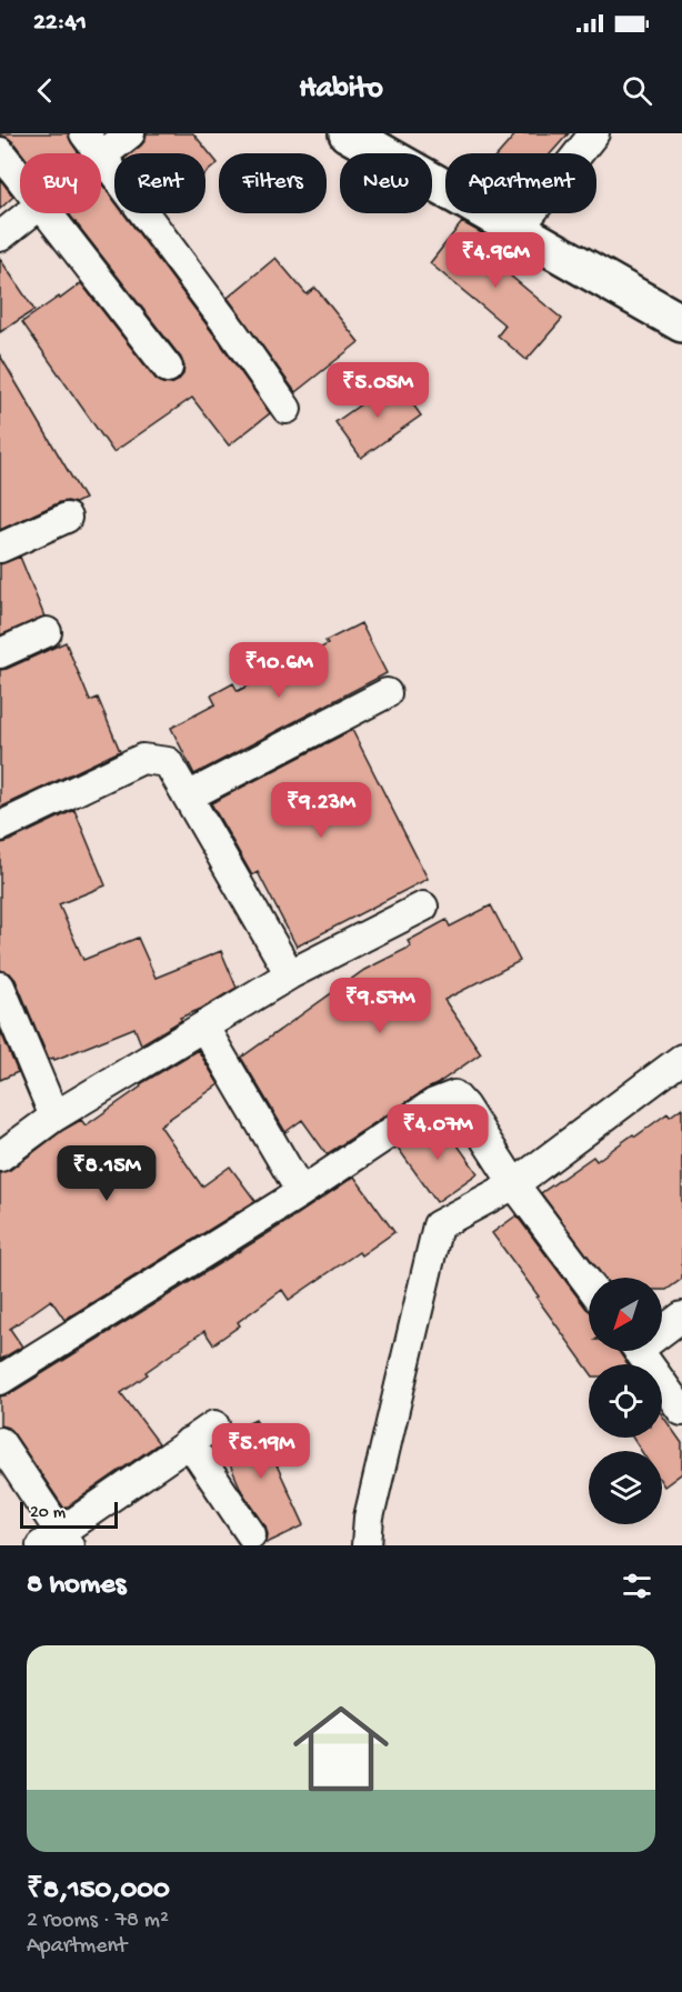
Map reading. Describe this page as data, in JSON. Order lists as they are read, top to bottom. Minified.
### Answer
{"scale_bar":"20 m","north":"bottom left","page":{"status":"22:41","header":"Habito","chip":["Buy","Rent","Filters","New","Apartment"],"price":["₹4.96M","₹5.05M","₹10.6M","₹9.23M","₹9.57M","₹4.07M","₹8.15M","₹5.19M"],"scale":"20 m","heading":"8 homes","list":[{"name":"₹8,150,000","note":"2 rooms · 78 m² · Apartment"}]}}
